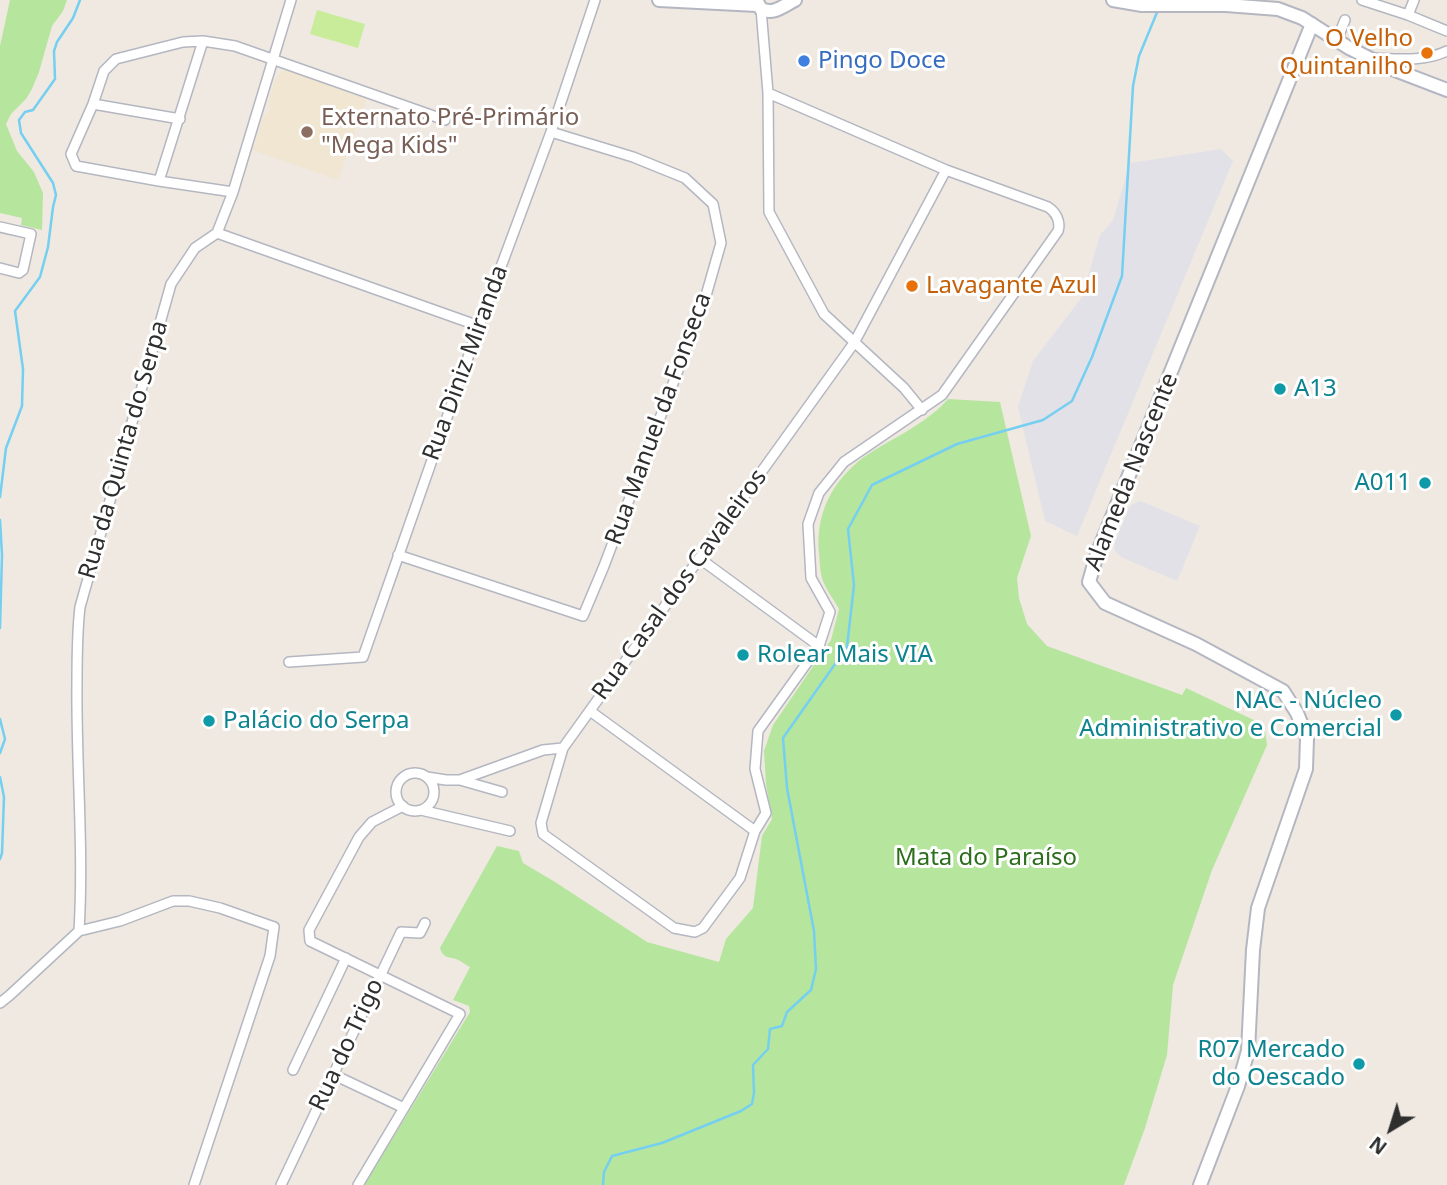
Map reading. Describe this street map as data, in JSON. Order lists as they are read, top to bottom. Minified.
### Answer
{"streets":{"street":["Rua Diniz Miranda","Rua Manuel da Fonseca","Rua da Quinta do Serpa","Alameda Nascente","Rua Casal dos Cavaleiros","Rua do Trigo"]},"crossings":[["Rua Diniz Miranda","Rua Manuel da Fonseca"]],"parks":["Mata do Paraíso"],"places":["O Velho Quintanilho","Pingo Doce","Externato Pré-Primário \"Mega Kids\"","Lavagante Azul","A13","A011","Rolear Mais VIA","NAC - Núcleo Administrativo e Comercial","Palácio do Serpa","R07 Mercado do Oescado"],"north":"bottom left"}
